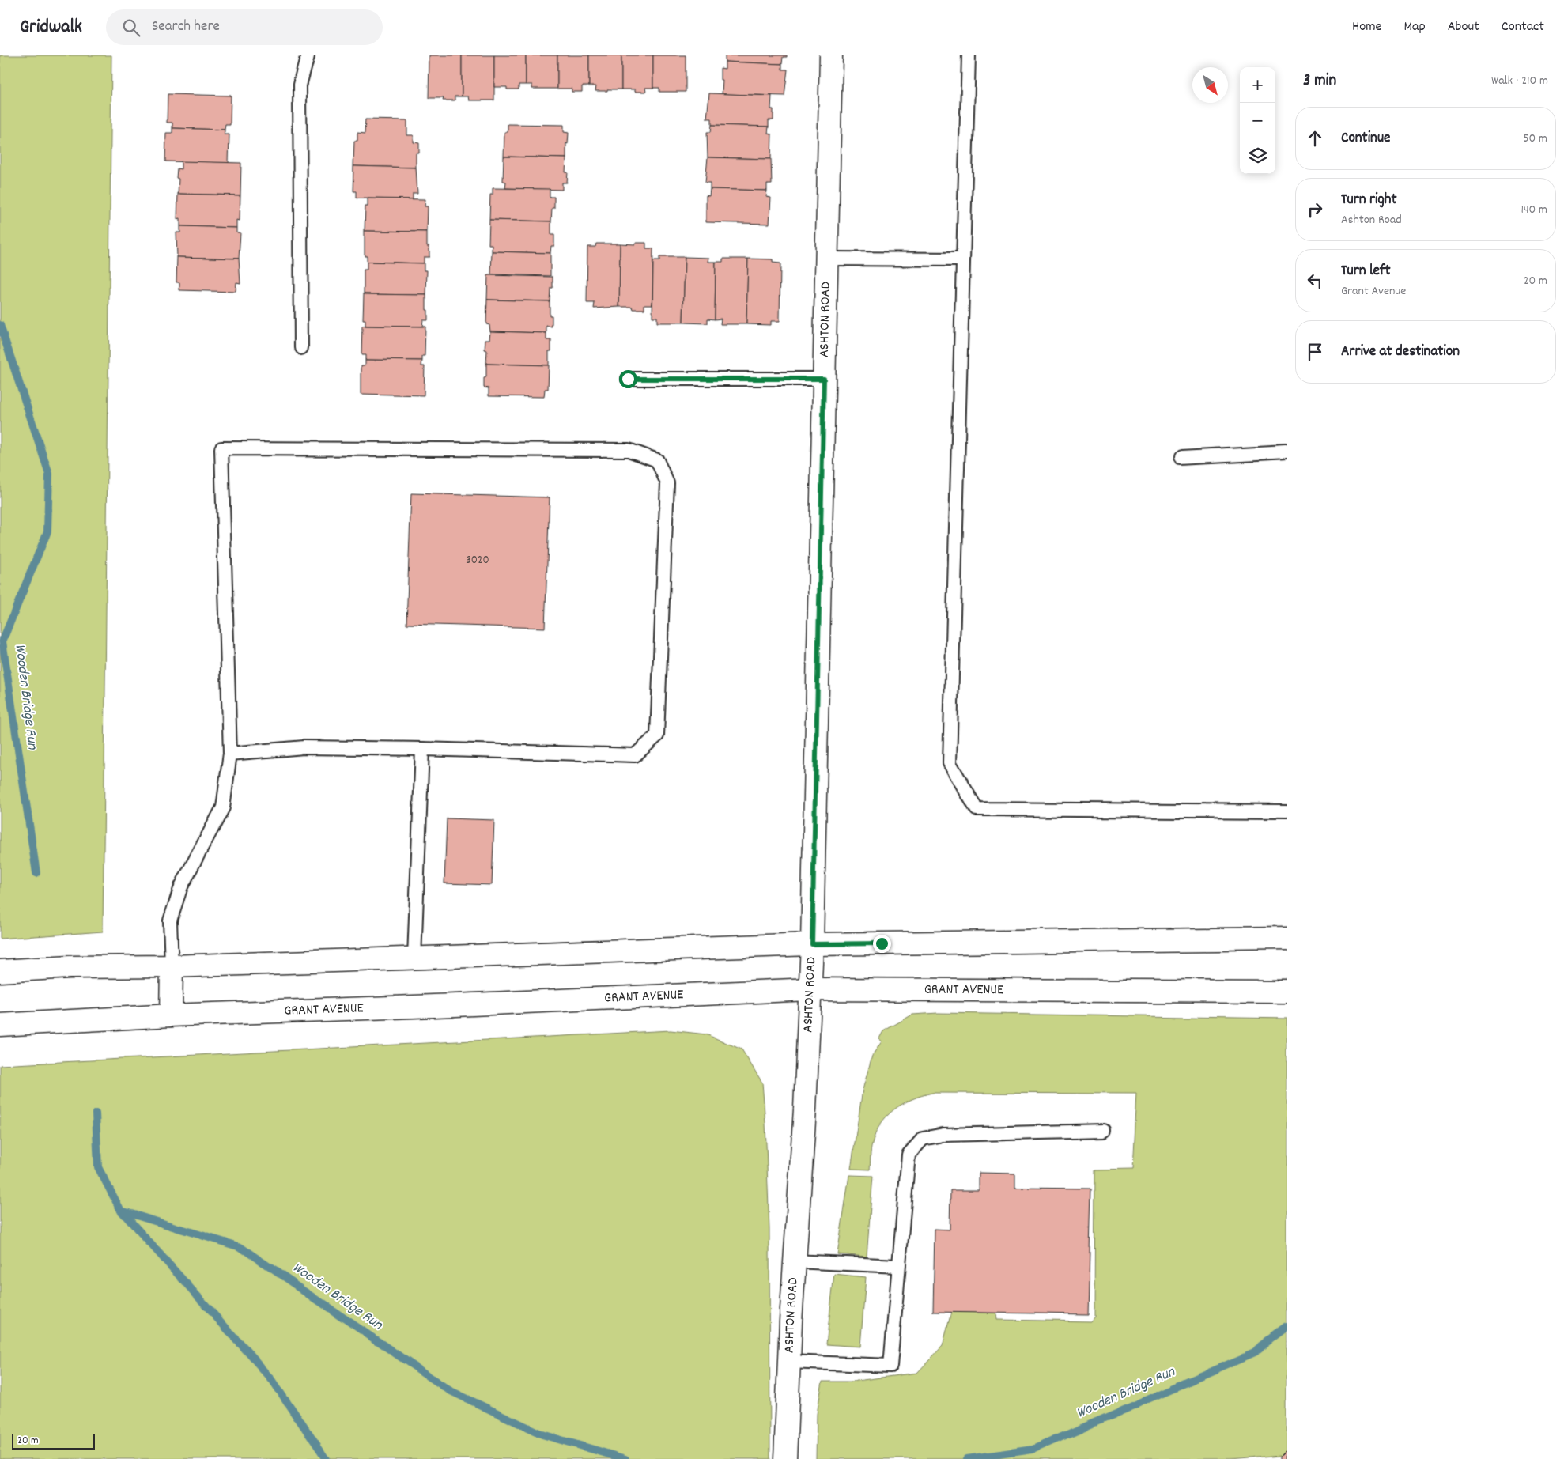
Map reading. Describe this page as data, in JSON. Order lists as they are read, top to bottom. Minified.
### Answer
{"streets":{"main road":["ASHTON ROAD","GRANT AVENUE"]},"crossings":[["ASHTON ROAD","GRANT AVENUE"]],"water":["Wooden Bridge Run"],"house_numbers":["3020"],"scale_bar":"20 m","north":"bottom right","page":{"header":"Gridwalk","search":"Search here","nav":["Home","Map","About","Contact"],"heading":["3 min","Walk · 210 m"],"map_buttons":["+","−"],"list":[["Continue","50 m"],["Turn right","Ashton Road","140 m"],["Turn left","Grant Avenue","20 m"],"Arrive at destination"],"scale":"20 m"}}
